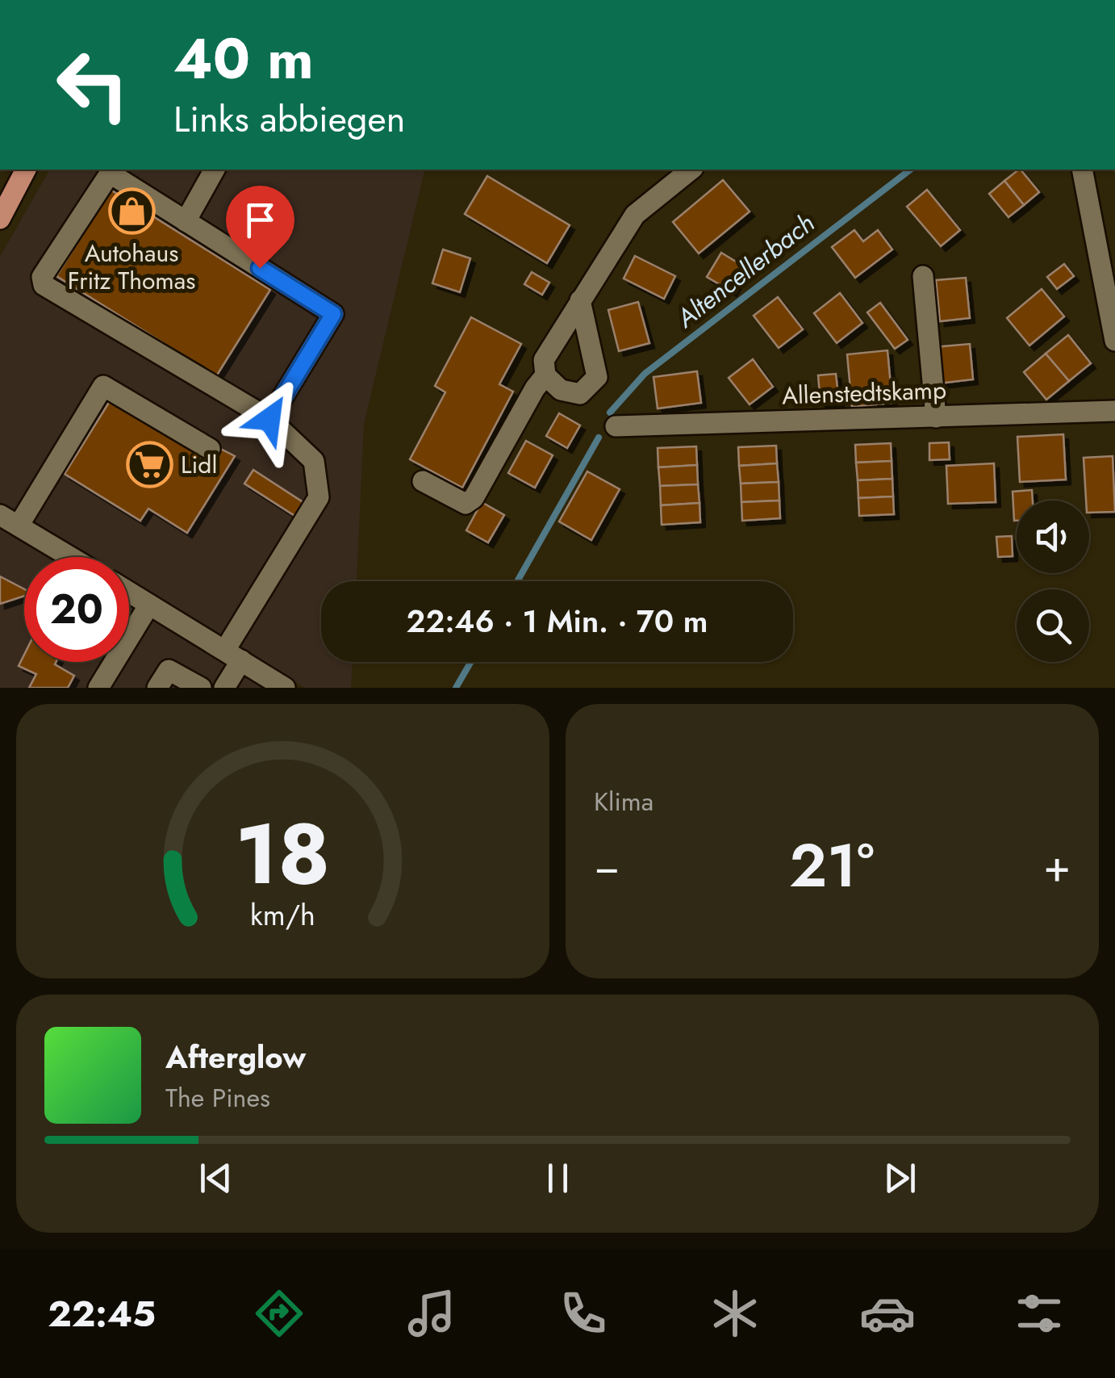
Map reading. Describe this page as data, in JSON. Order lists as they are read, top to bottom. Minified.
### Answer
{"streets":{"street":["Allenstedtskamp"]},"water":["Altencellerbach"],"places":{"shop":["Autohaus Fritz Thomas"],"supermarket":["Lidl"]},"page":{"turn":["40 m","Links abbiegen"],"limit":"20","trip":"22:46 · 1 Min. · 70 m","tile":"Klima","heat":["−","21°","+"],"song":["Afterglow","The Pines"],"tabs":"22:45","gauge":["18","km/h"]}}
